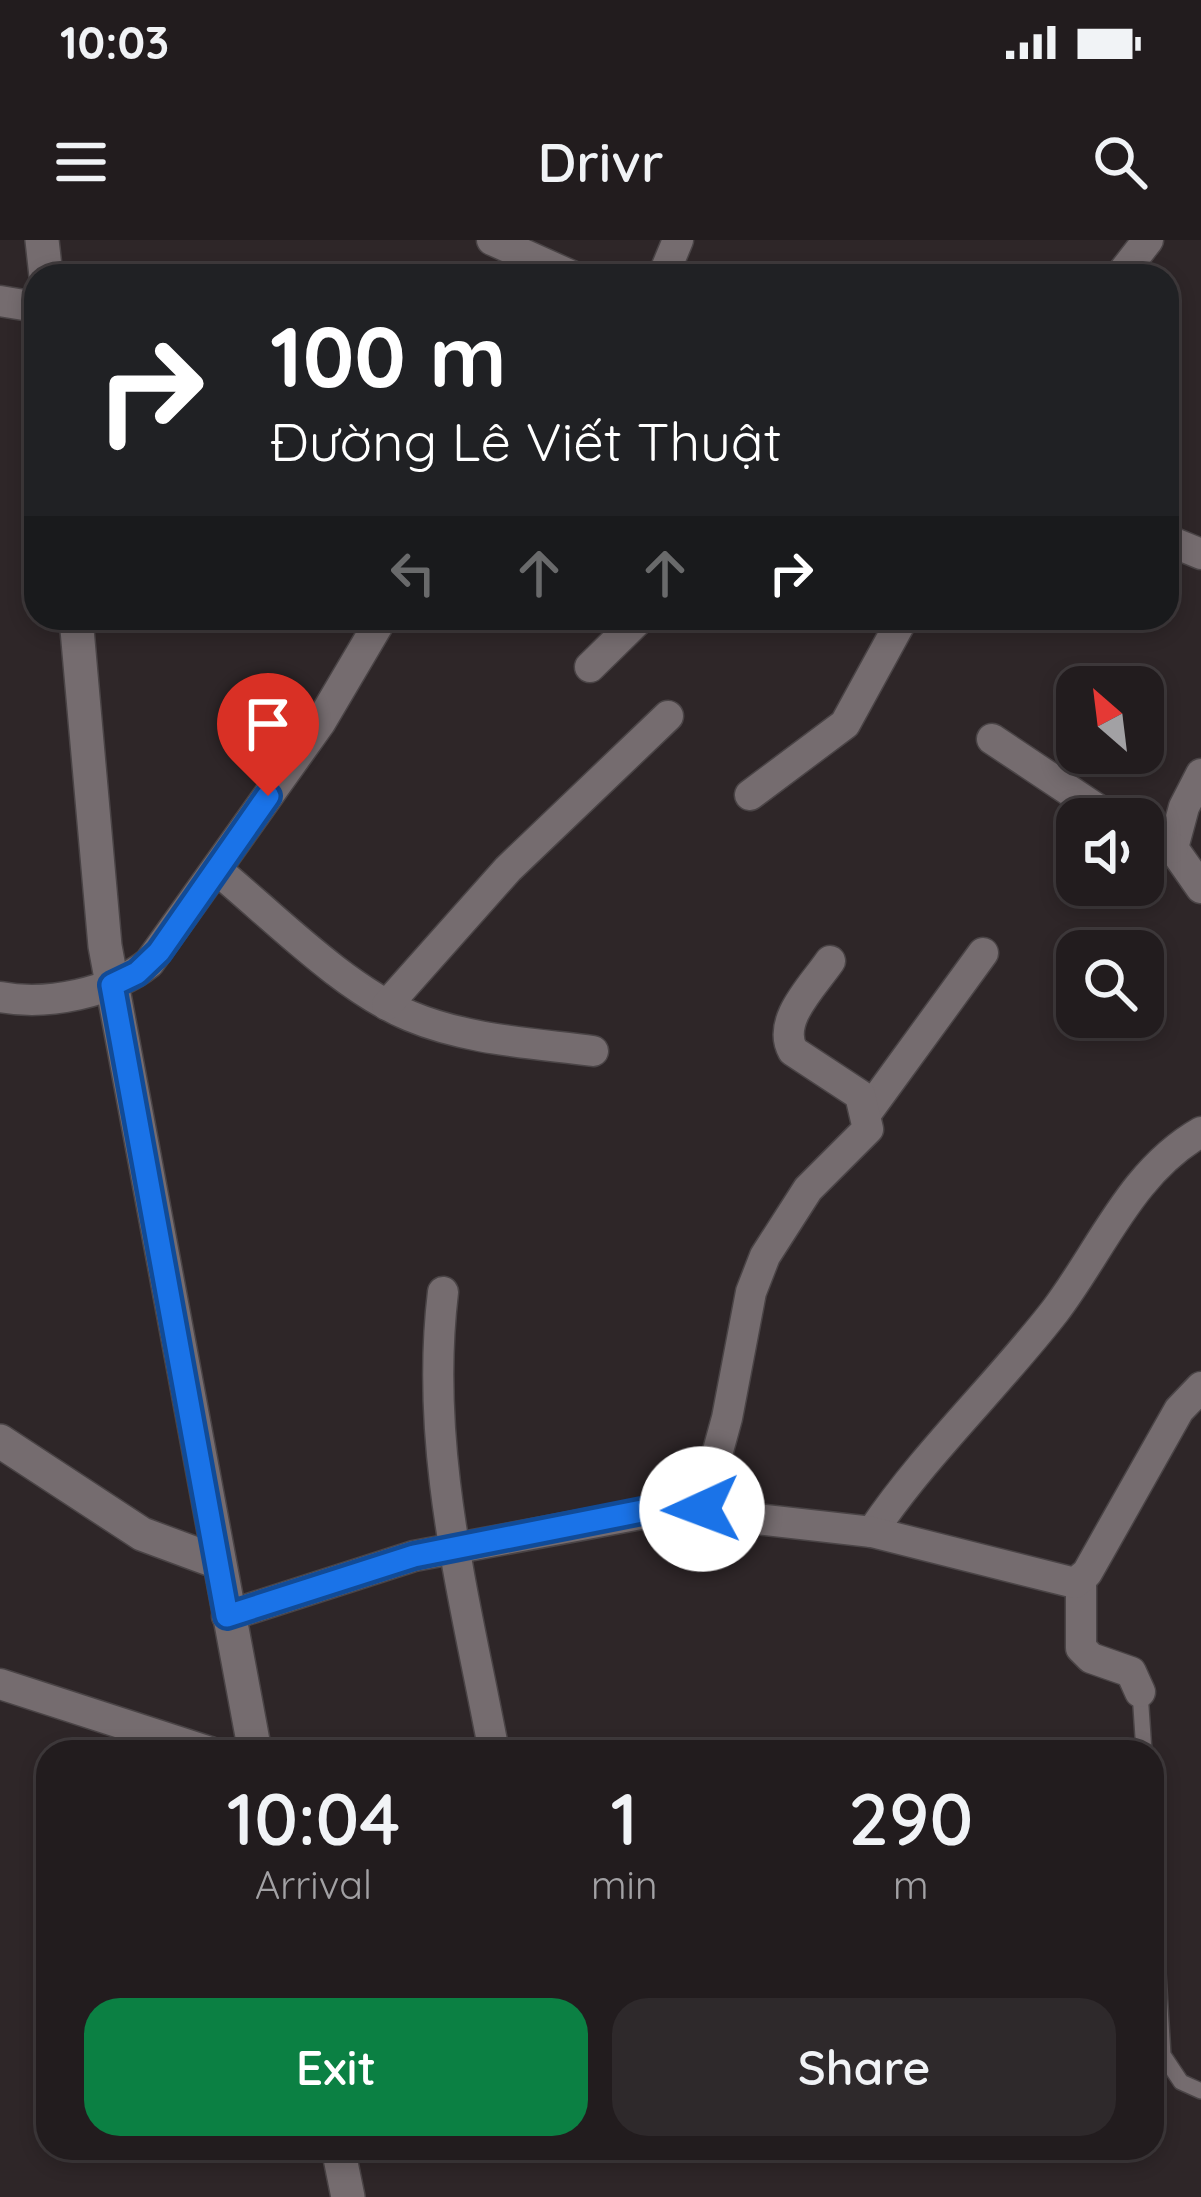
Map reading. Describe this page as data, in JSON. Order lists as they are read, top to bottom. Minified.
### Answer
{"north":"top left","page":{"status":"10:03","header":"Drivr","turn":["100 m","Đường Lê Viết Thuật"],"eta":["10:04","Arrival","1","min","290","m"],"buttons":["Exit","Share"]}}
